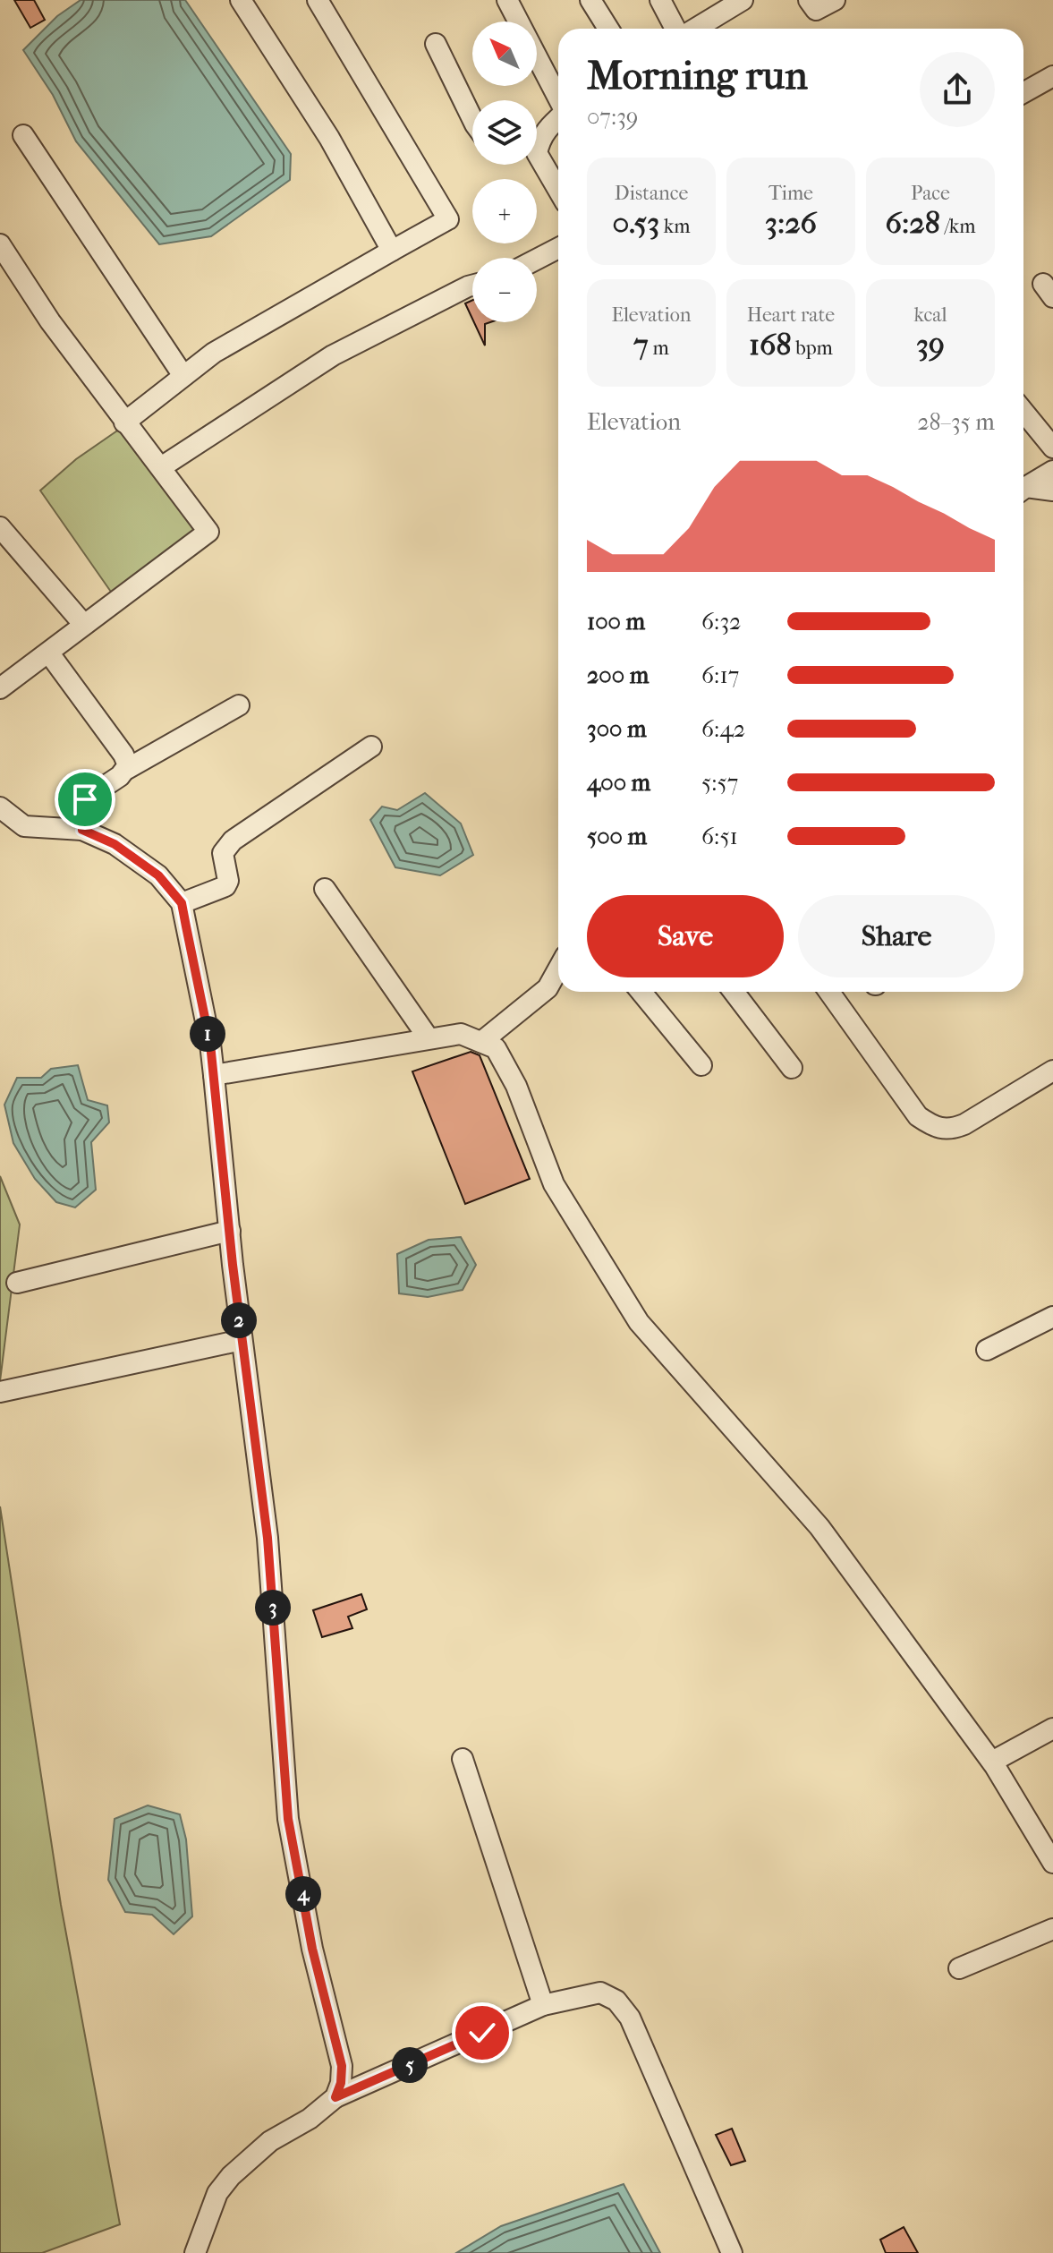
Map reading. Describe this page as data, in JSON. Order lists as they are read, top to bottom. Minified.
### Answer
{"north":"top left","page":{"map_buttons":["+","−"],"heading":["Morning run","07:39"],"stats":[["Distance","0.53 km"],["Time","3:26"],["Pace","6:28 /km"],["Elevation","7 m"],["Heart rate","168 bpm"],["kcal","39"]],"chart":["Elevation","28–35 m"],"list":[{"name":"100 m","note":"6:32"},{"name":"200 m","note":"6:17"},{"name":"300 m","note":"6:42"},{"name":"400 m","note":"5:57"},{"name":"500 m","note":"6:51"}],"buttons":["Save","Share"],"pins":["1","2","3","4","5"]}}
